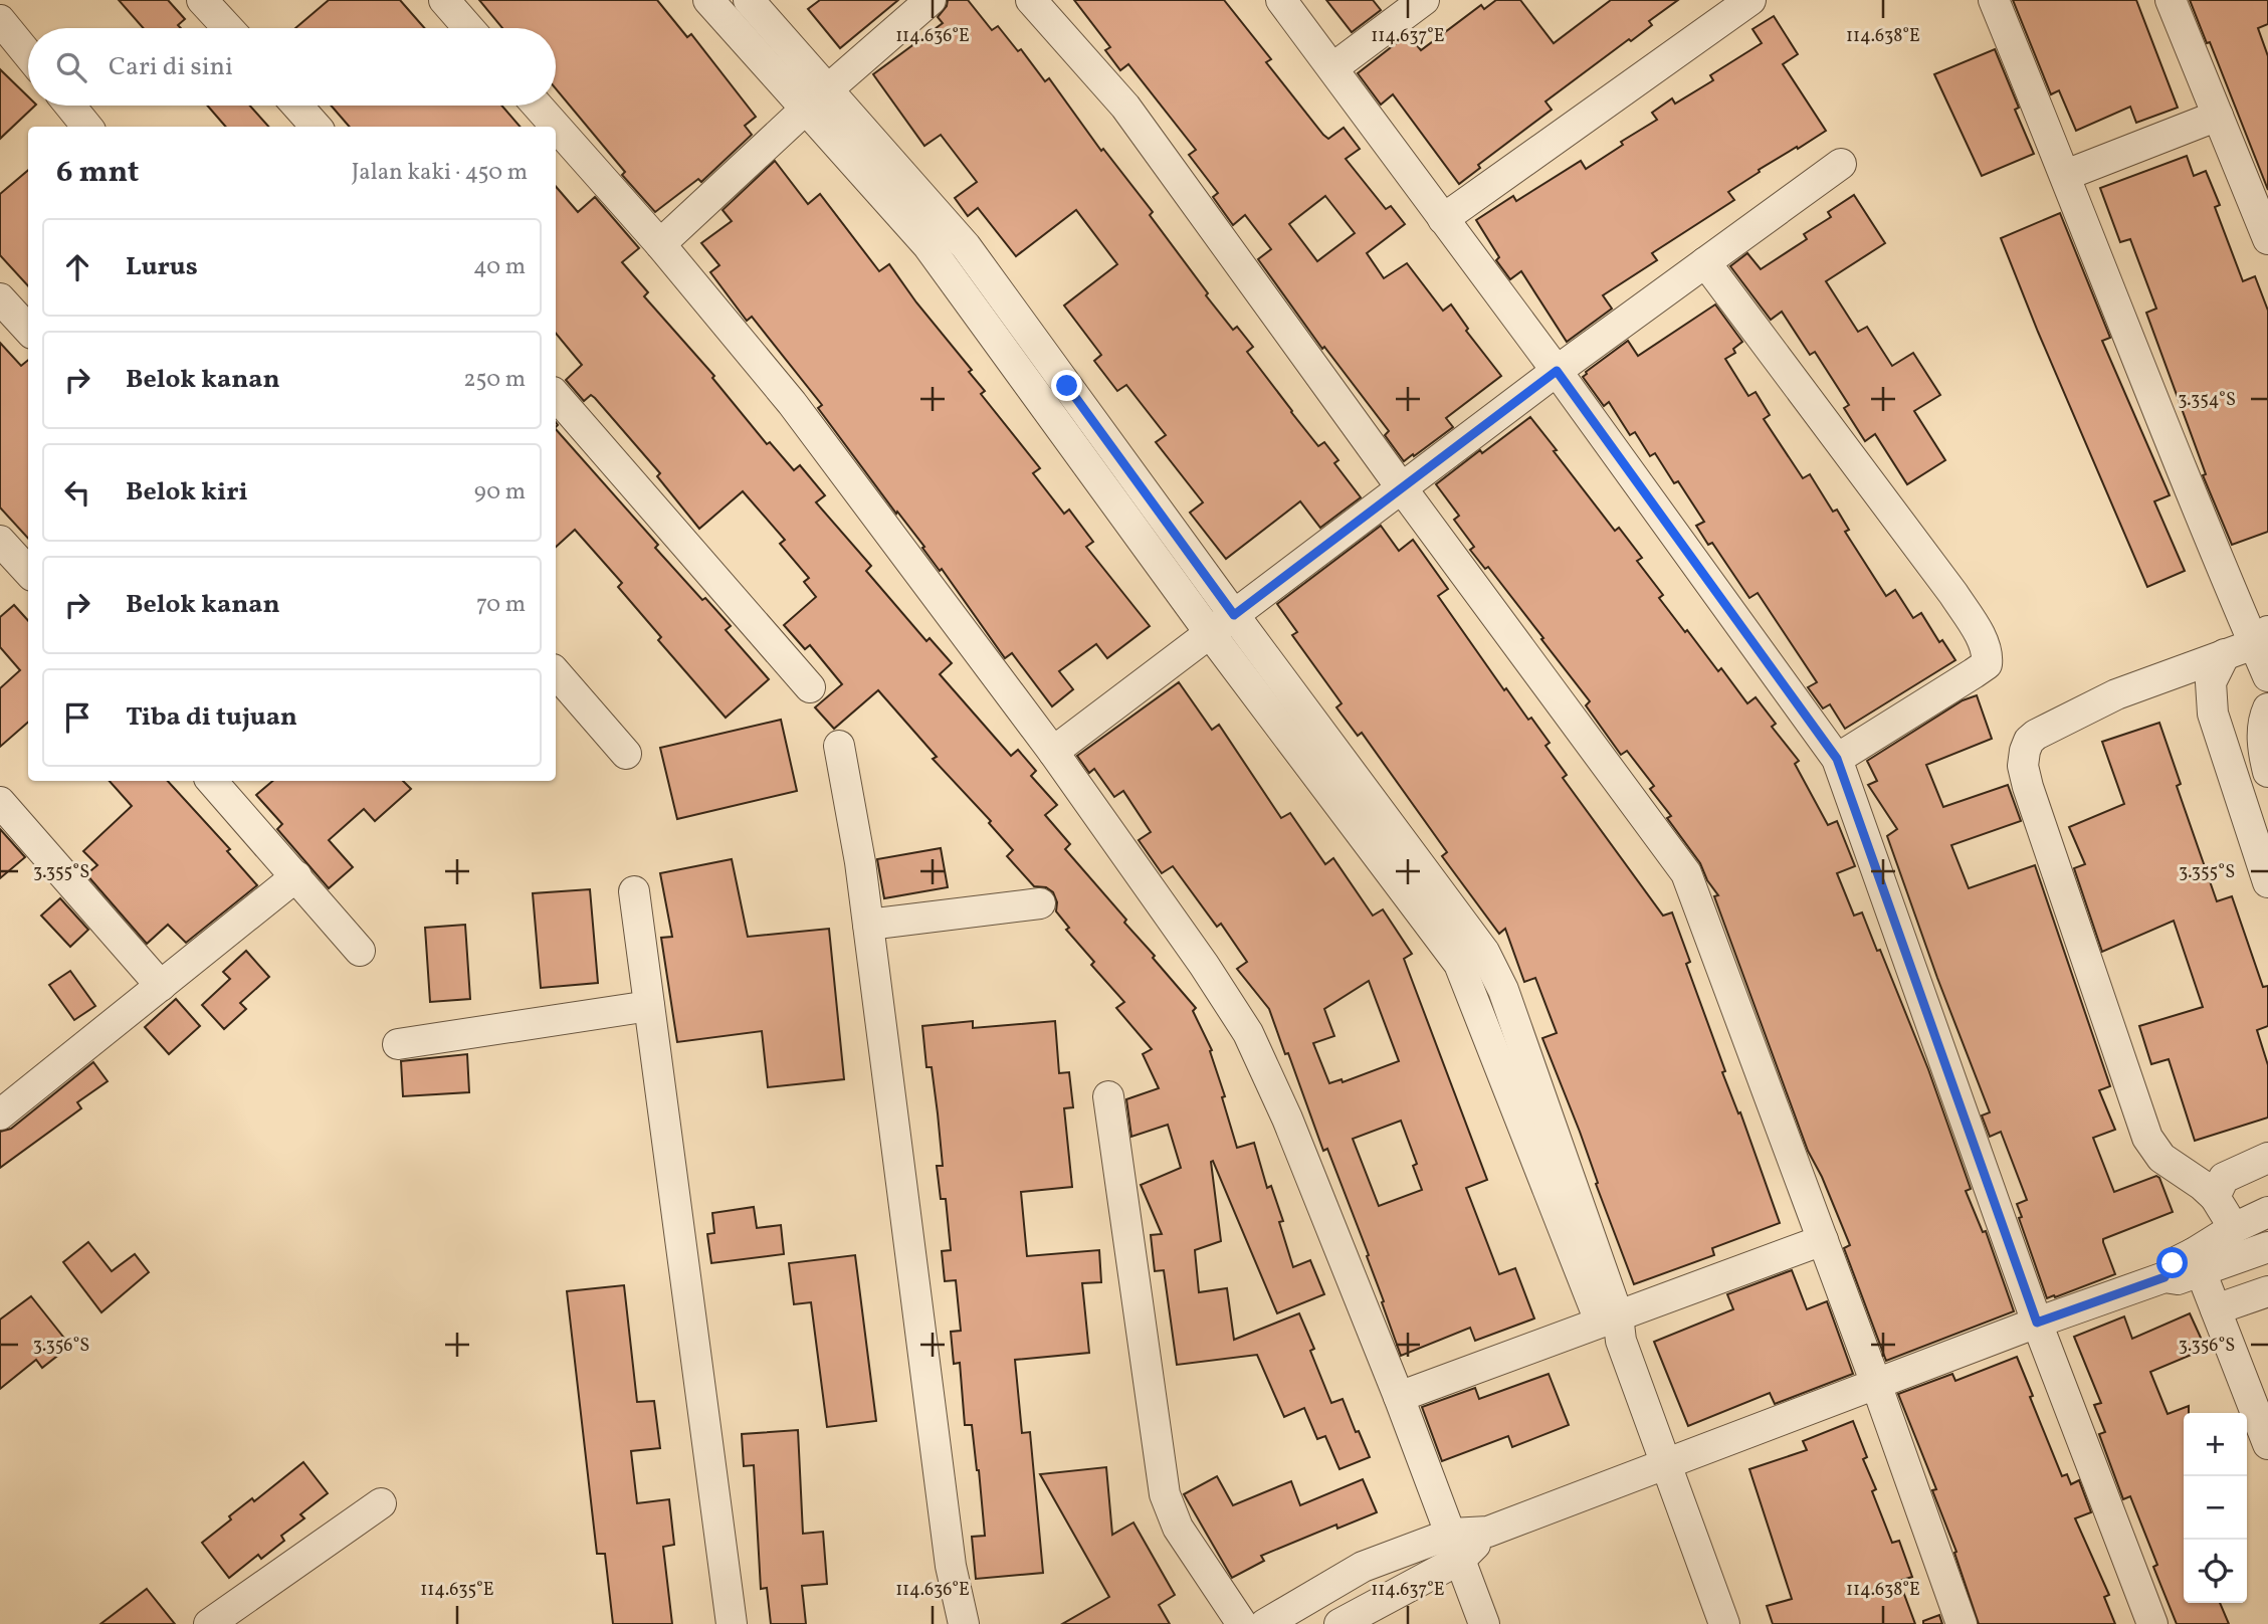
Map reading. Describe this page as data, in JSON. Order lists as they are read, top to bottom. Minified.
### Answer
{"page":{"search":"Cari di sini","heading":["6 mnt","Jalan kaki · 450 m"],"list":[["Lurus","40 m"],["Belok kanan","250 m"],["Belok kiri","90 m"],["Belok kanan","70 m"],"Tiba di tujuan"],"map_buttons":["+","−"]},"coordinates":["114.636°E","114.637°E","114.638°E","3.354°S","3.355°S","3.356°S","114.635°E"]}
